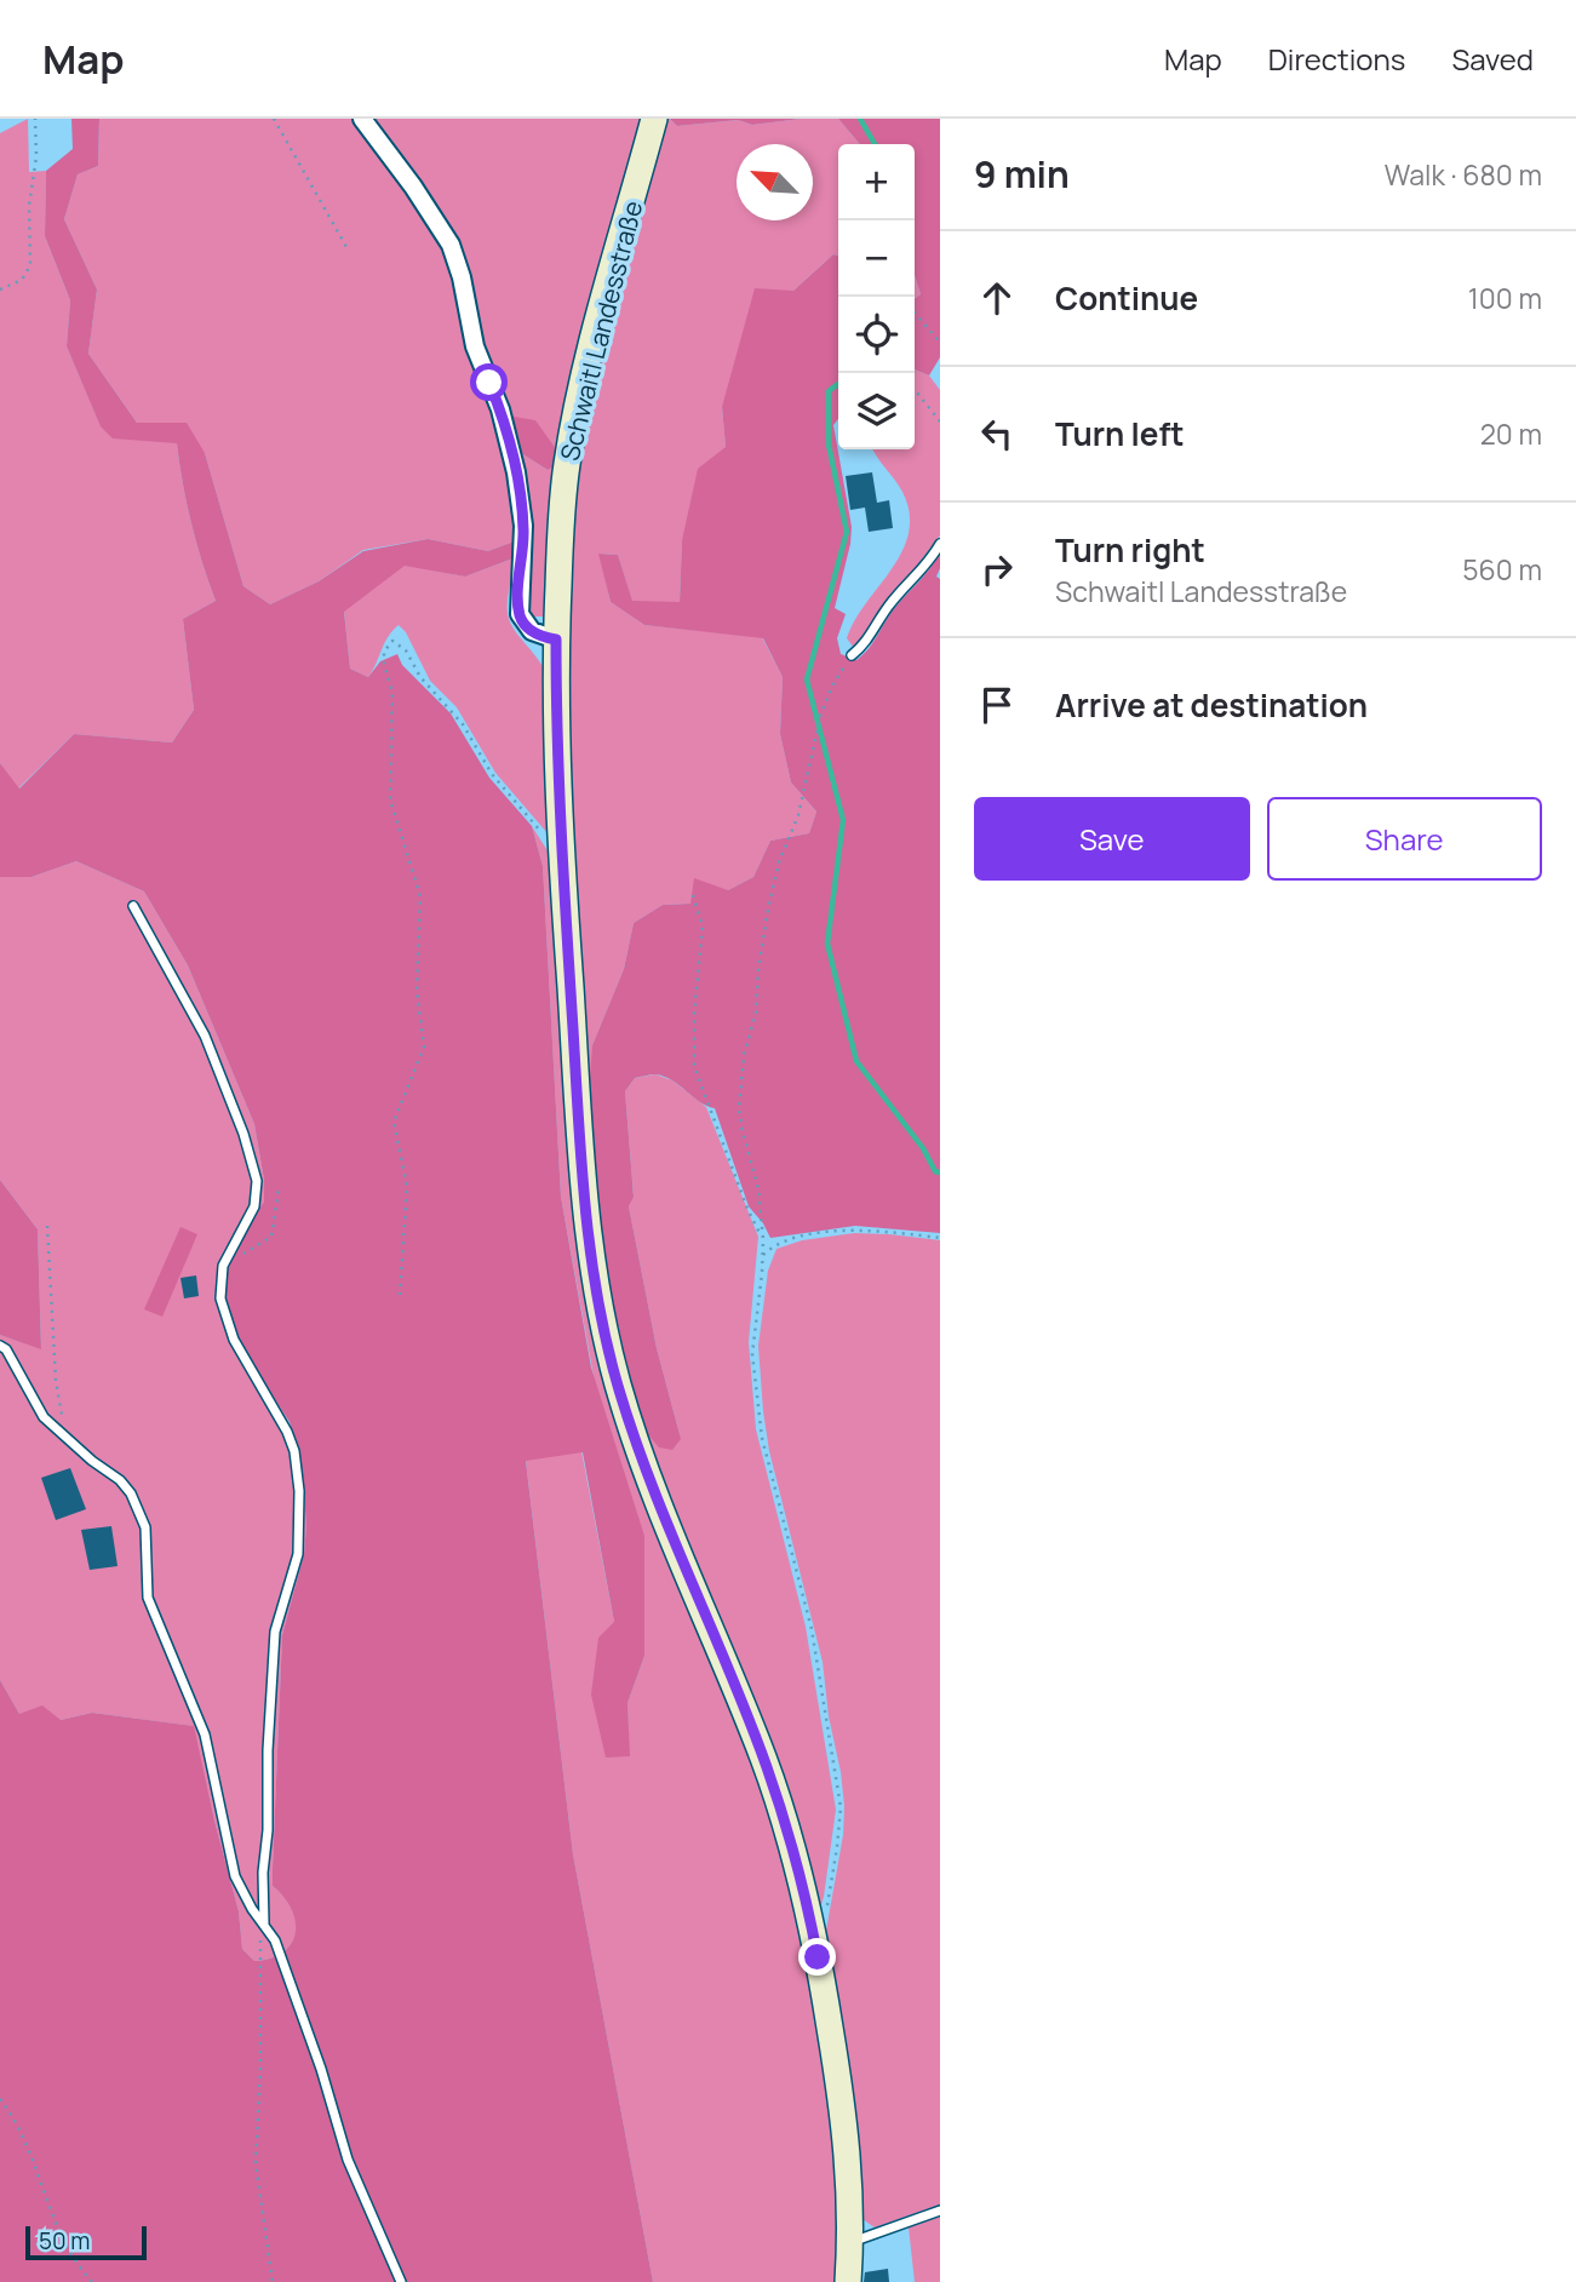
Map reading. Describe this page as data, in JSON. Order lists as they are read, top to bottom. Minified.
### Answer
{"streets":{"street":["Schwaitl Landesstraße"]},"scale_bar":"50 m","north":"top left","page":{"header":"Map","nav":["Map","Directions","Saved"],"heading":["9 min","Walk · 680 m"],"map_buttons":["+","−"],"list":[["Continue","100 m"],["Turn left","20 m"],["Turn right","Schwaitl Landesstraße","560 m"],"Arrive at destination"],"buttons":["Save","Share"],"scale":"50 m"}}
